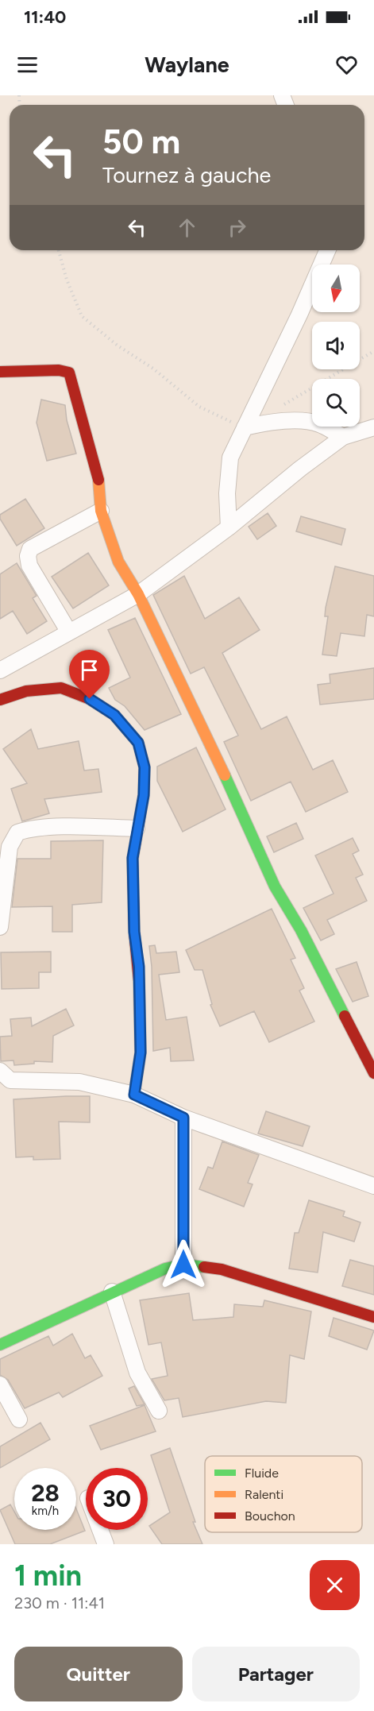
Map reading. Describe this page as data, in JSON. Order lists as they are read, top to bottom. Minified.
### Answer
{"legend":["Fluide","Ralenti","Bouchon"],"north":"bottom","page":{"status":"11:40","header":"Waylane","turn":["50 m","Tournez à gauche"],"speed":"28 km/h","limit":"30","heading":["1 min","230 m · 11:41"],"buttons":["Quitter","Partager"]}}
